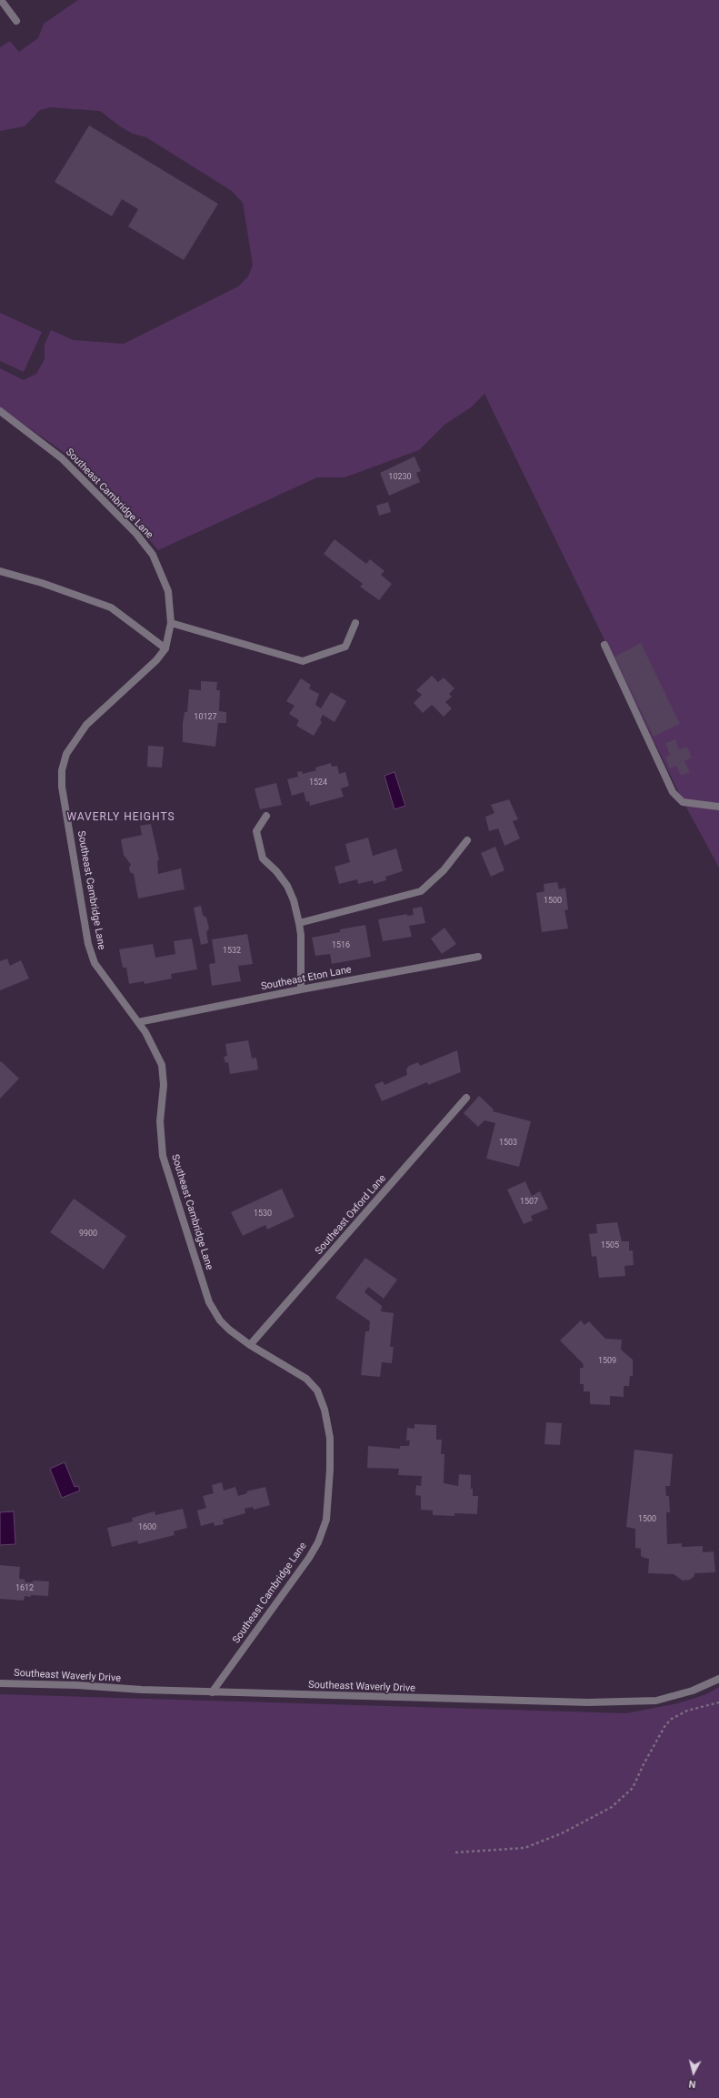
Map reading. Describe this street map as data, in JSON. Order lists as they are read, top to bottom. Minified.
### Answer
{"streets":{"street":["Southeast Cambridge Lane","Southeast Eton Lane","Southeast Oxford Lane","Southeast Waverly Drive"]},"crossings":[["Southeast Cambridge Lane","Southeast Eton Lane"],["Southeast Cambridge Lane","Southeast Oxford Lane"],["Southeast Cambridge Lane","Southeast Waverly Drive"]],"districts":["WAVERLY HEIGHTS"],"house_numbers":["10230","10127","1524","1500","1516","1532","1503","1507","1530","9900","1505","1509","1500","1600","1612"],"north":"bottom"}
